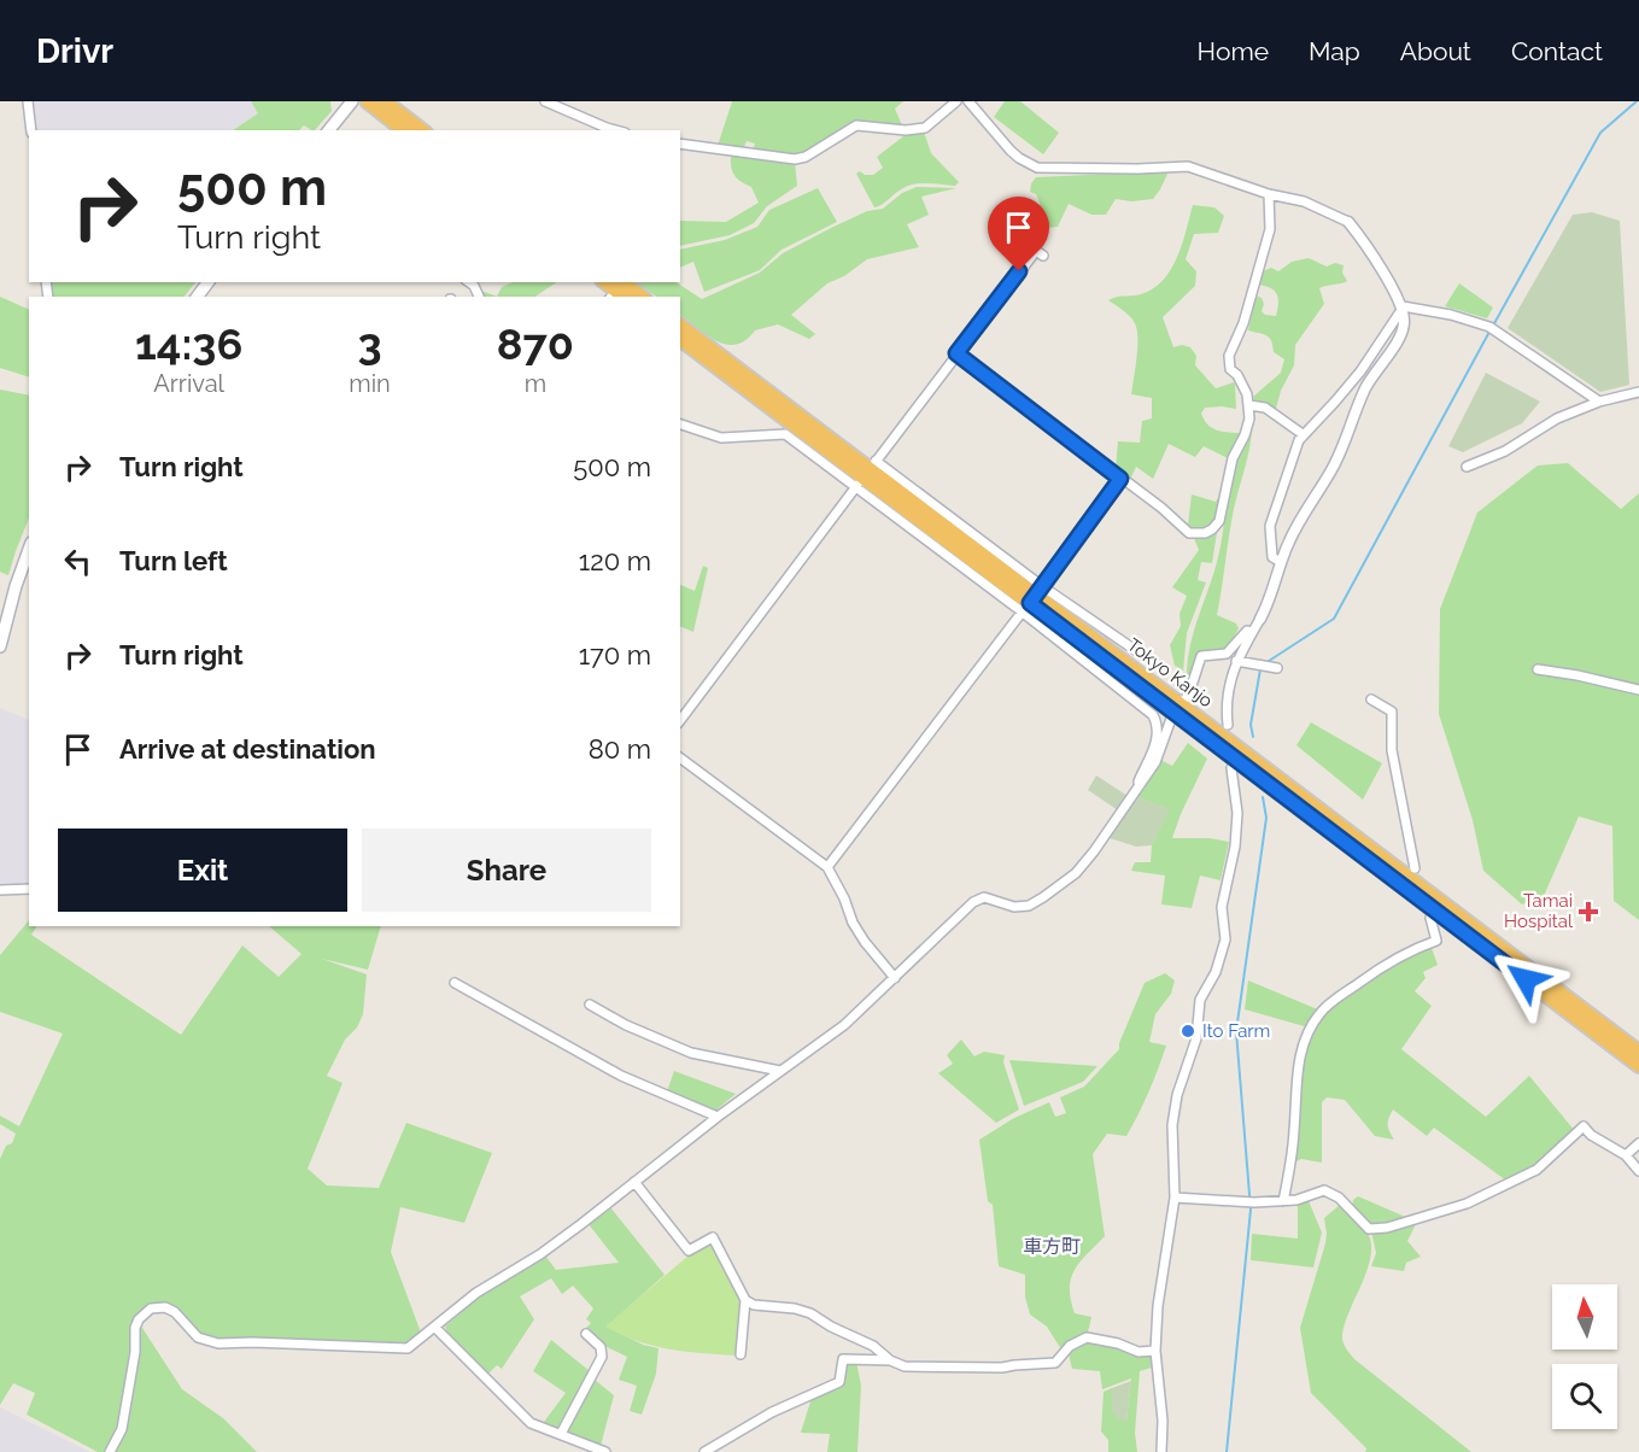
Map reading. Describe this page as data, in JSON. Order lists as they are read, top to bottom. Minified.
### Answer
{"streets":{"highway":["Tokyo Kanjo"]},"districts":["車方町"],"places":{"health":["Tamai Hospital"],"other":["Ito Farm"]},"north":"top","page":{"header":"Drivr","nav":["Home","Map","About","Contact"],"turn":["500 m","Turn right"],"eta":["14:36","Arrival","3","min","870","m"],"list":[{"name":"Turn right","value":"500 m"},{"name":"Turn left","value":"120 m"},{"name":"Turn right","value":"170 m"},{"name":"Arrive at destination","value":"80 m"}],"buttons":["Exit","Share"]}}
